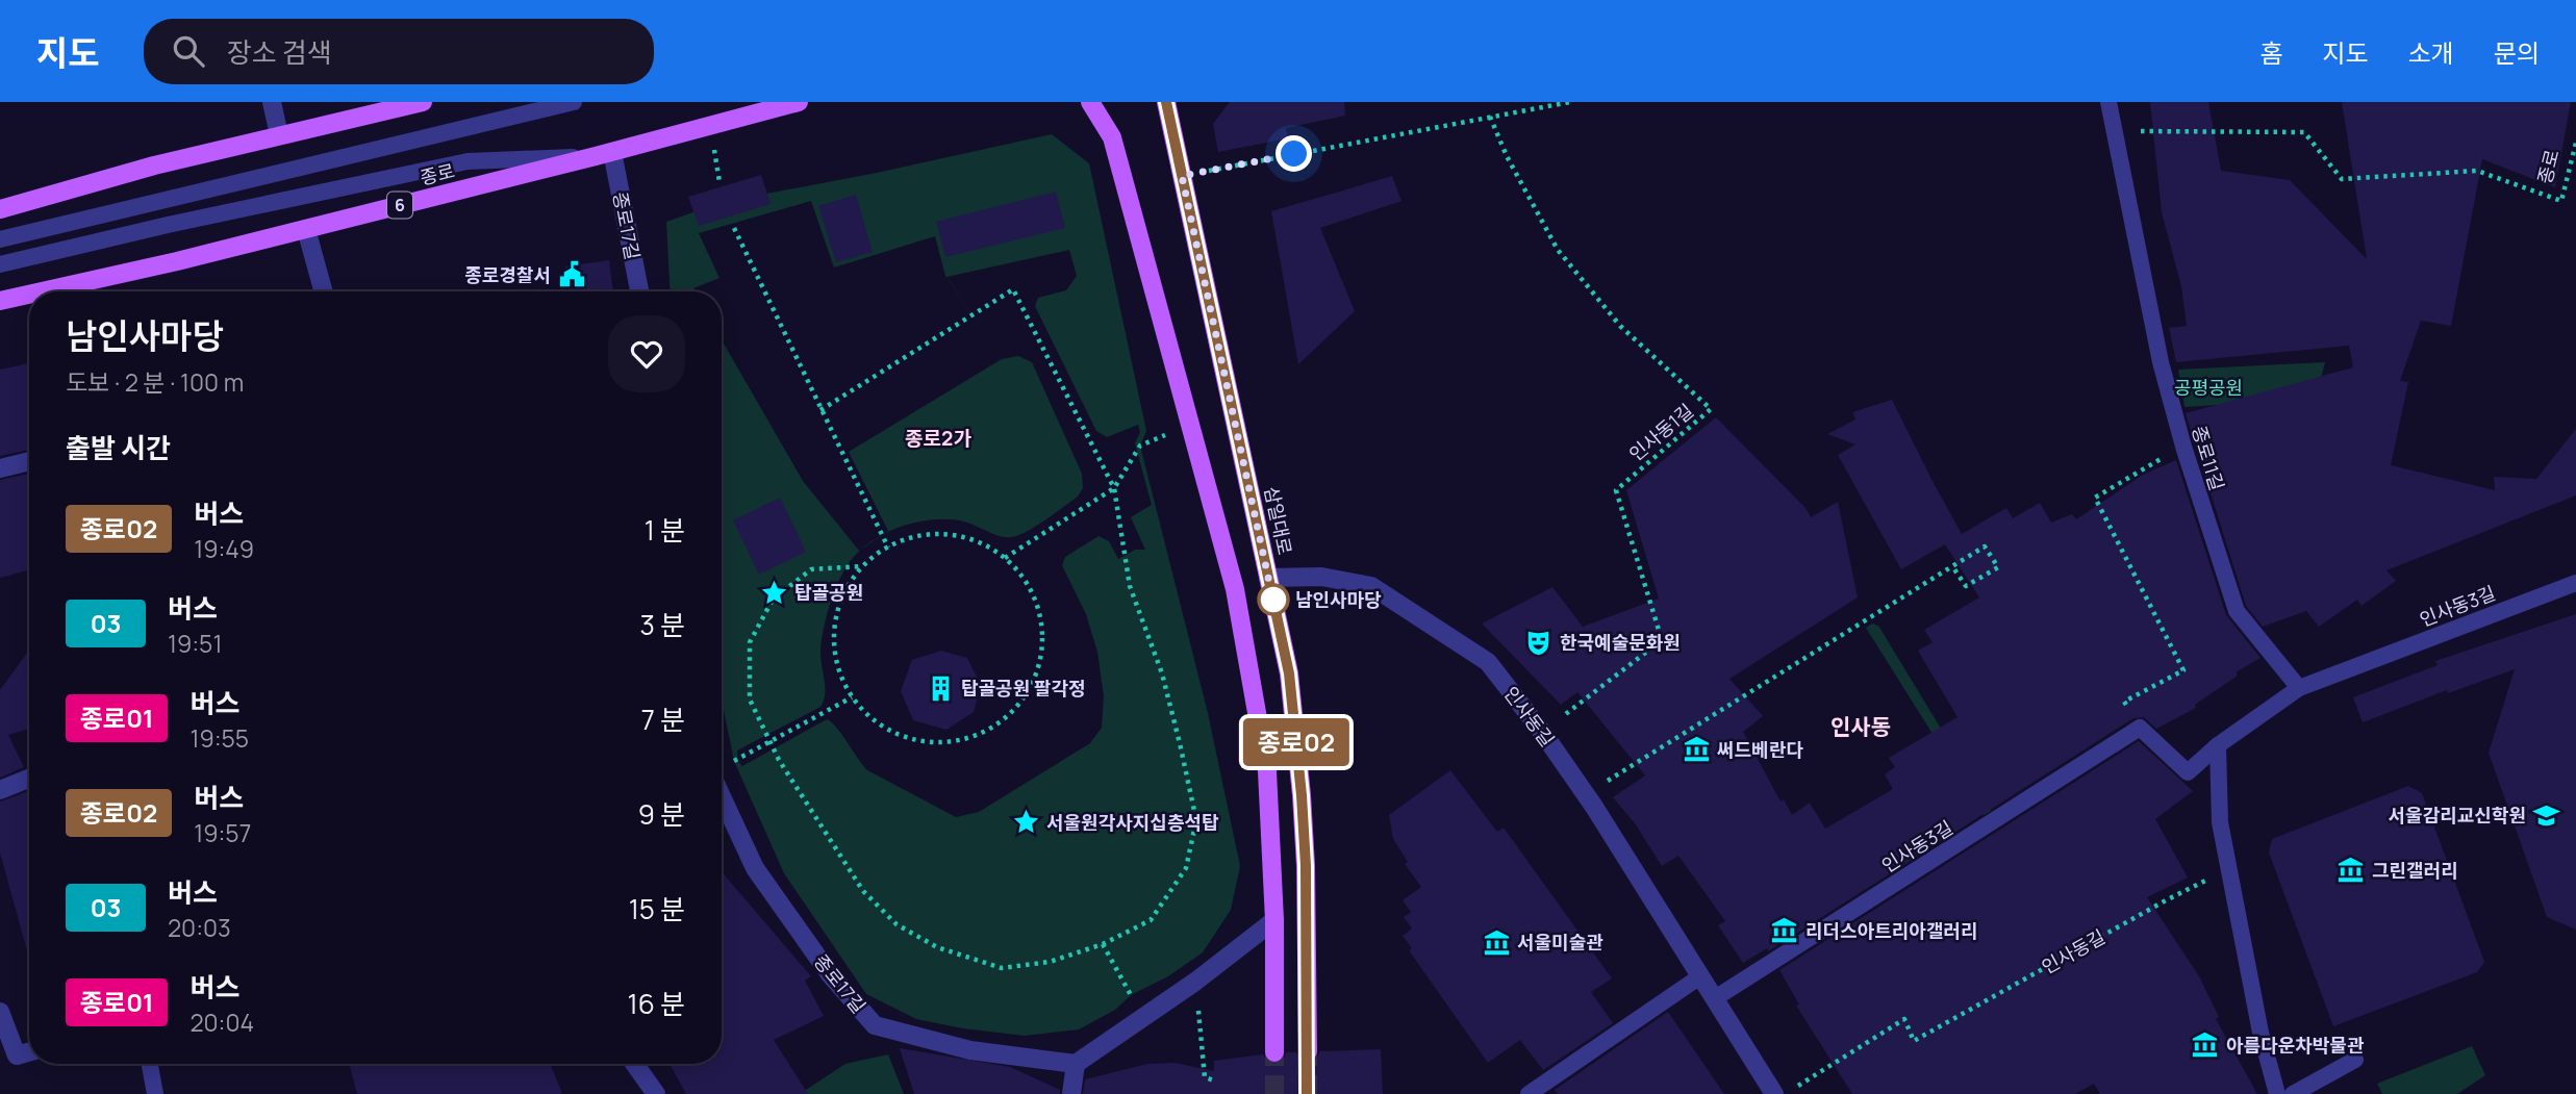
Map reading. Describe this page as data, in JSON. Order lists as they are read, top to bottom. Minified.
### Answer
{"streets":{"main road":["종로","6","삼일대로"],"street":["종로17길","인사동길"],"lane":["종로11길","인사동3길"],"path":["인사동1길"]},"crossings":[["종로","종로17길"],["종로","종로11길"],["인사동1길","인사동길"],["종로11길","인사동3길"],["삼일대로","인사동길"],["인사동3길","인사동길"]],"districts":["종로2가","인사동"],"parks":["공평공원"],"places":{"public building":["종로경찰서"],"place":["탑골공원","서울원각사지십층석탑"],"other":["남인사마당"],"theatre":["한국예술문화원"],"building":["탑골공원 팔각정"],"museum":["써드베란다","그린갤러리","리더스아트리아갤러리","서울미술관","아름다운차박물관"],"school or university":["서울감리교신학원"]},"lines":["bus line 종로02"],"page":{"header":"지도","search":"장소 검색","nav":["홈","지도","소개","문의"],"on_map":"종로02","heading":[["남인사마당","도보 · 2 분 · 100 m"],"출발 시간"],"list":[{"mark":"종로02","name":"버스","note":"19:49","value":"1 분"},{"mark":"03","name":"버스","note":"19:51","value":"3 분"},{"mark":"종로01","name":"버스","note":"19:55","value":"7 분"},{"mark":"종로02","name":"버스","note":"19:57","value":"9 분"},{"mark":"03","name":"버스","note":"20:03","value":"15 분"},{"mark":"종로01","name":"버스","note":"20:04","value":"16 분"}]}}
